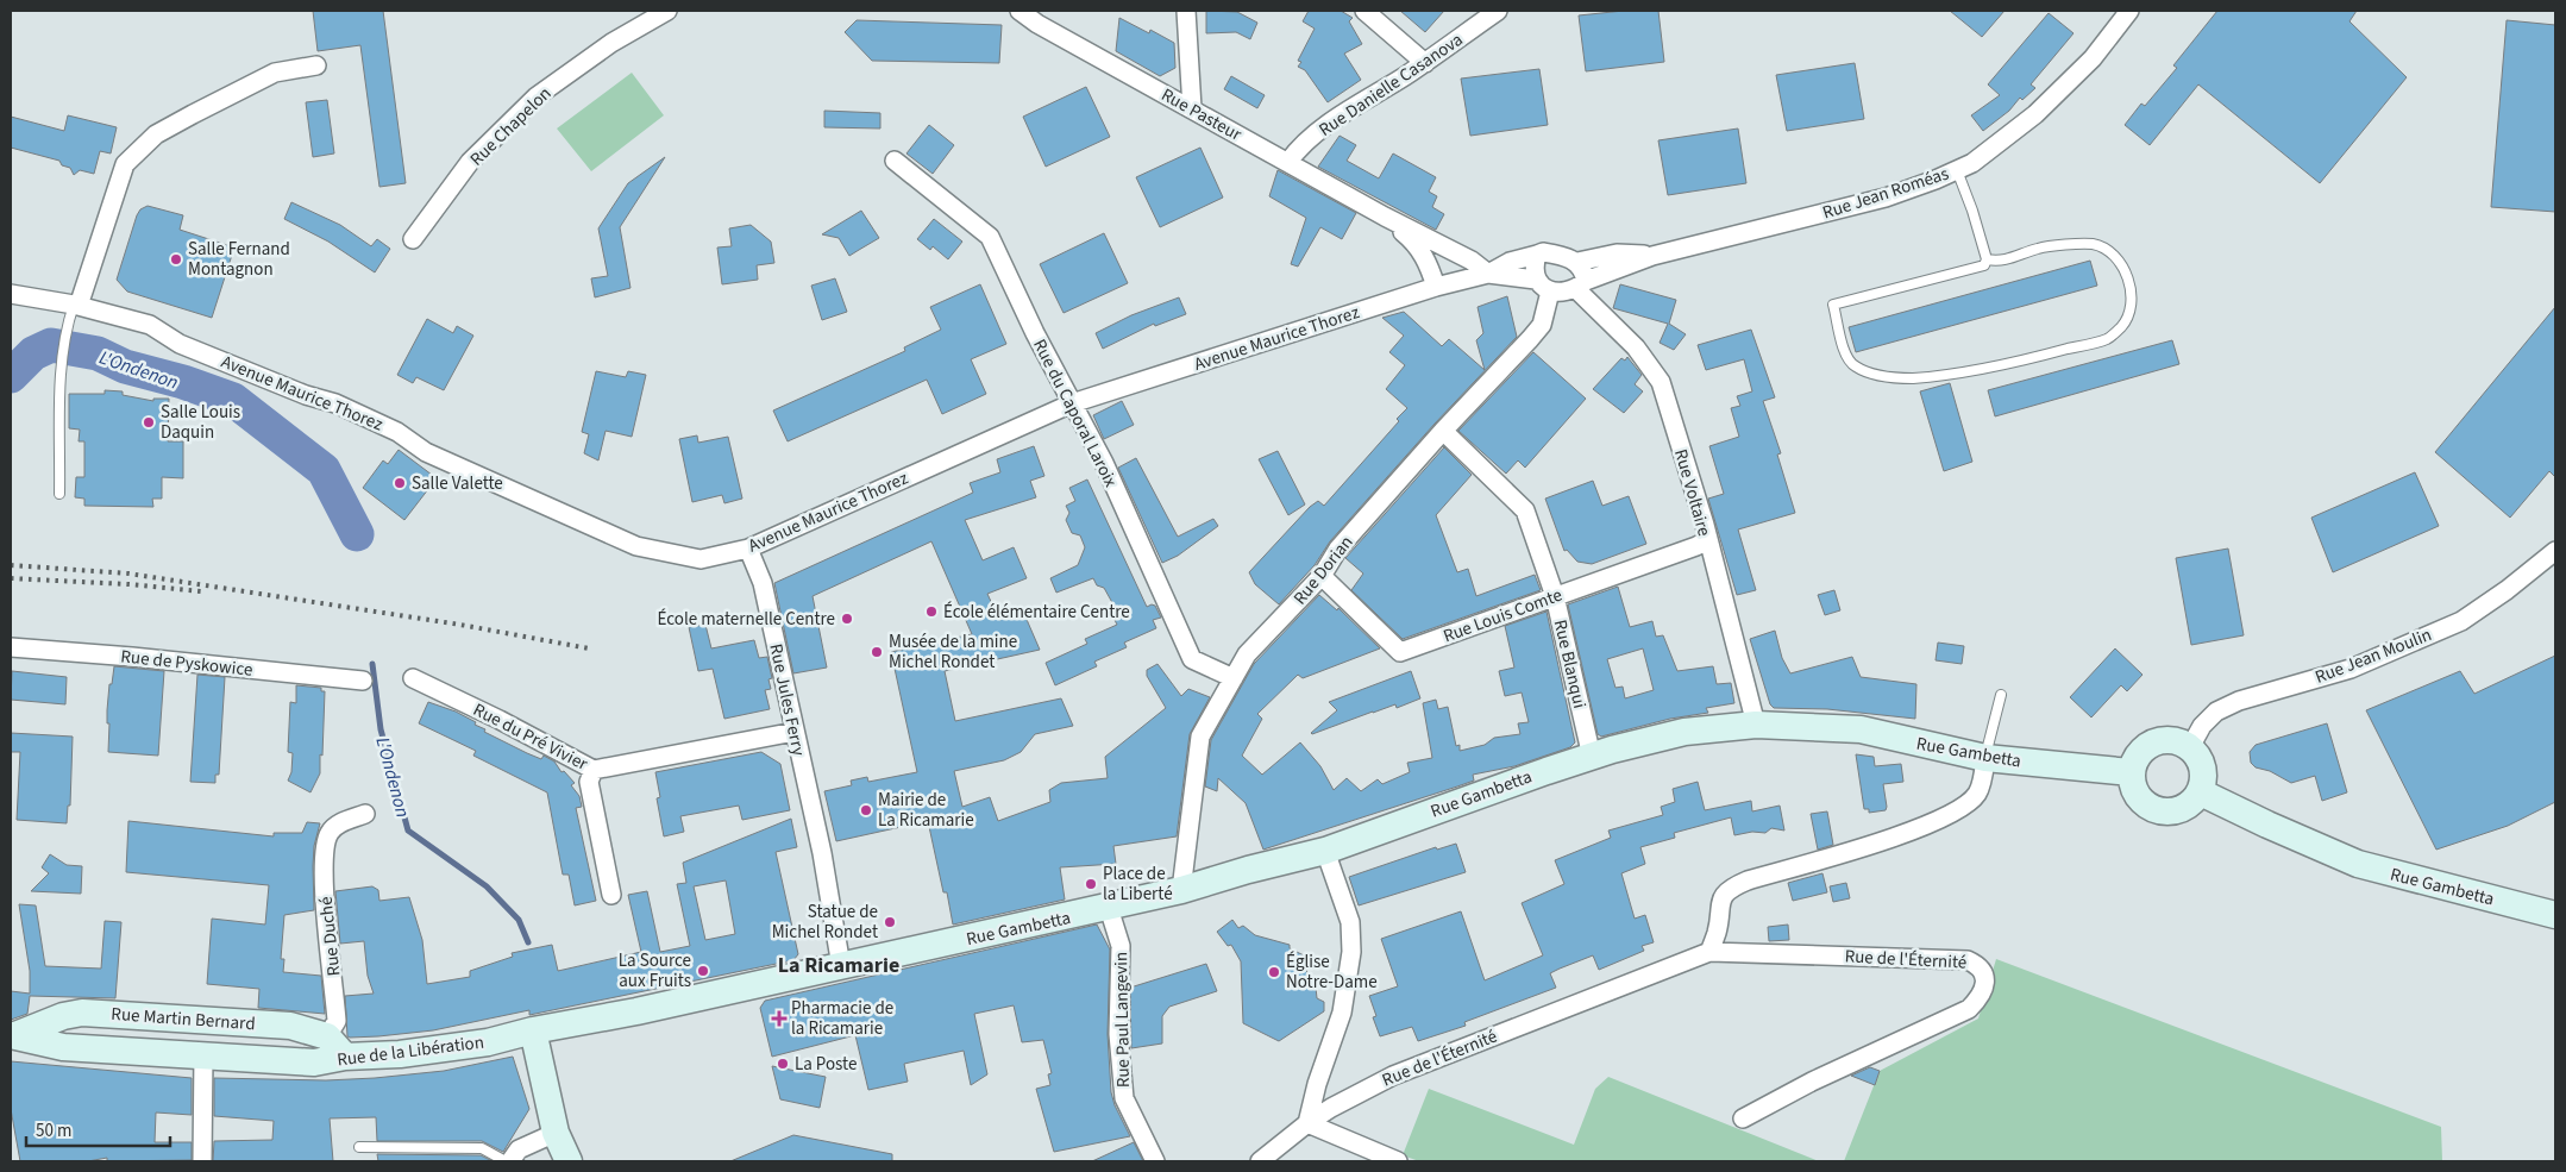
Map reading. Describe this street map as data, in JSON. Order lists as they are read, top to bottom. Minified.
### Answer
{"streets":{"main road":["Rue Gambetta","Rue Martin Bernard","Rue de la Libération"],"street":["Rue Danielle Casanova","Rue Pasteur","Rue Chapelon","Rue Jean Roméas","Avenue Maurice Thorez","Rue du Caporal Laroix","Rue Voltaire","Rue Dorian","Rue Louis Comte","Rue Jean Moulin","Rue de Pyskowice","Rue Blanqui","Rue Jules Ferry","Rue du Pré Vivier","Rue Duché","Rue de l'Éternité","Rue Paul Langevin"]},"crossings":[["Rue Danielle Casanova","Rue Pasteur"],["Rue Pasteur","Avenue Maurice Thorez"],["Rue Jean Roméas","Avenue Maurice Thorez"],["Rue Jean Roméas","Rue Voltaire"],["Rue Jean Roméas","Rue Dorian"],["Avenue Maurice Thorez","Rue du Caporal Laroix"],["Avenue Maurice Thorez","Rue Voltaire"],["Avenue Maurice Thorez","Rue Dorian"],["Avenue Maurice Thorez","Rue Jules Ferry"],["Rue du Caporal Laroix","Rue Dorian"],["Rue Voltaire","Rue Dorian"],["Rue Voltaire","Rue Louis Comte"],["Rue Voltaire","Rue Gambetta"],["Rue Dorian","Rue Louis Comte"],["Rue Dorian","Rue Blanqui"],["Rue Dorian","Rue Gambetta"],["Rue Louis Comte","Rue Blanqui"],["Rue Jean Moulin","Rue Gambetta"],["Rue Blanqui","Rue Gambetta"],["Rue Jules Ferry","Rue du Pré Vivier"],["Rue Jules Ferry","Rue Gambetta"],["Rue Jules Ferry","Rue de la Libération"],["Rue Gambetta","Rue Paul Langevin"],["Rue Gambetta","Rue de la Libération"],["Rue Duché","Rue Martin Bernard"],["Rue Martin Bernard","Rue de la Libération"]],"districts":["La Ricamarie"],"water":["L'Ondenon"],"places":{"other":["Salle Fernand Montagnon","Salle Louis Daquin","Salle Valette","École élémentaire Centre","École maternelle Centre","Musée de la mine Michel Rondet","Mairie de La Ricamarie","Place de la Liberté","Statue de Michel Rondet","La Source aux Fruits","Église Notre-Dame","La Poste"],"health":["Pharmacie de la Ricamarie"]},"scale_bar":"50 m"}
